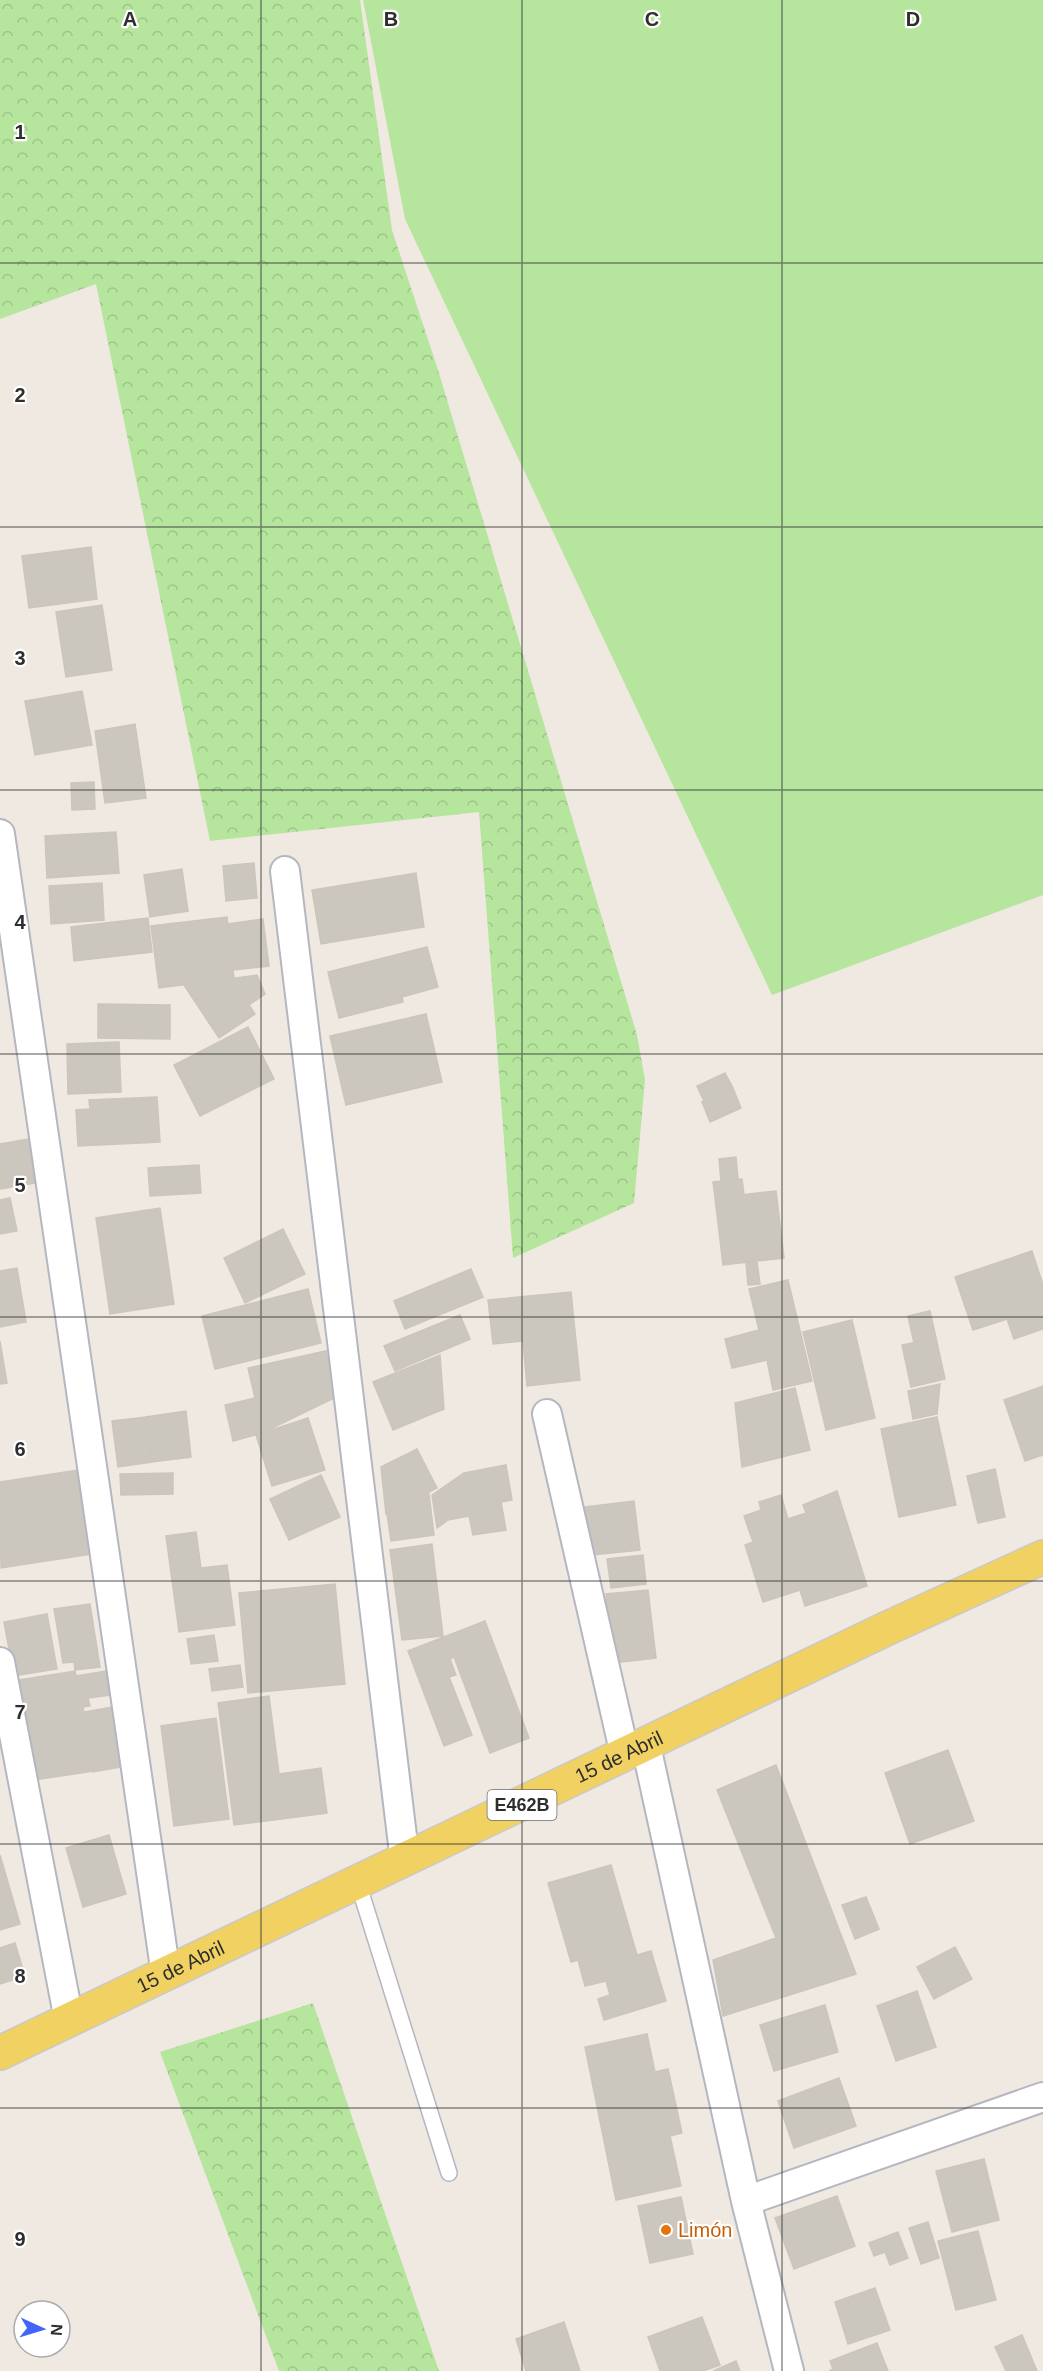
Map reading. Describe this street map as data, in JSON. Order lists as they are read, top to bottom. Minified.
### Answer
{"streets":{"main road":["15 de Abril","E462B"]},"places":["Limón"],"north":"right","grid":{"columns":["A","B","C","D"],"rows":["1","2","3","4","5","6","7","8","9"]}}
